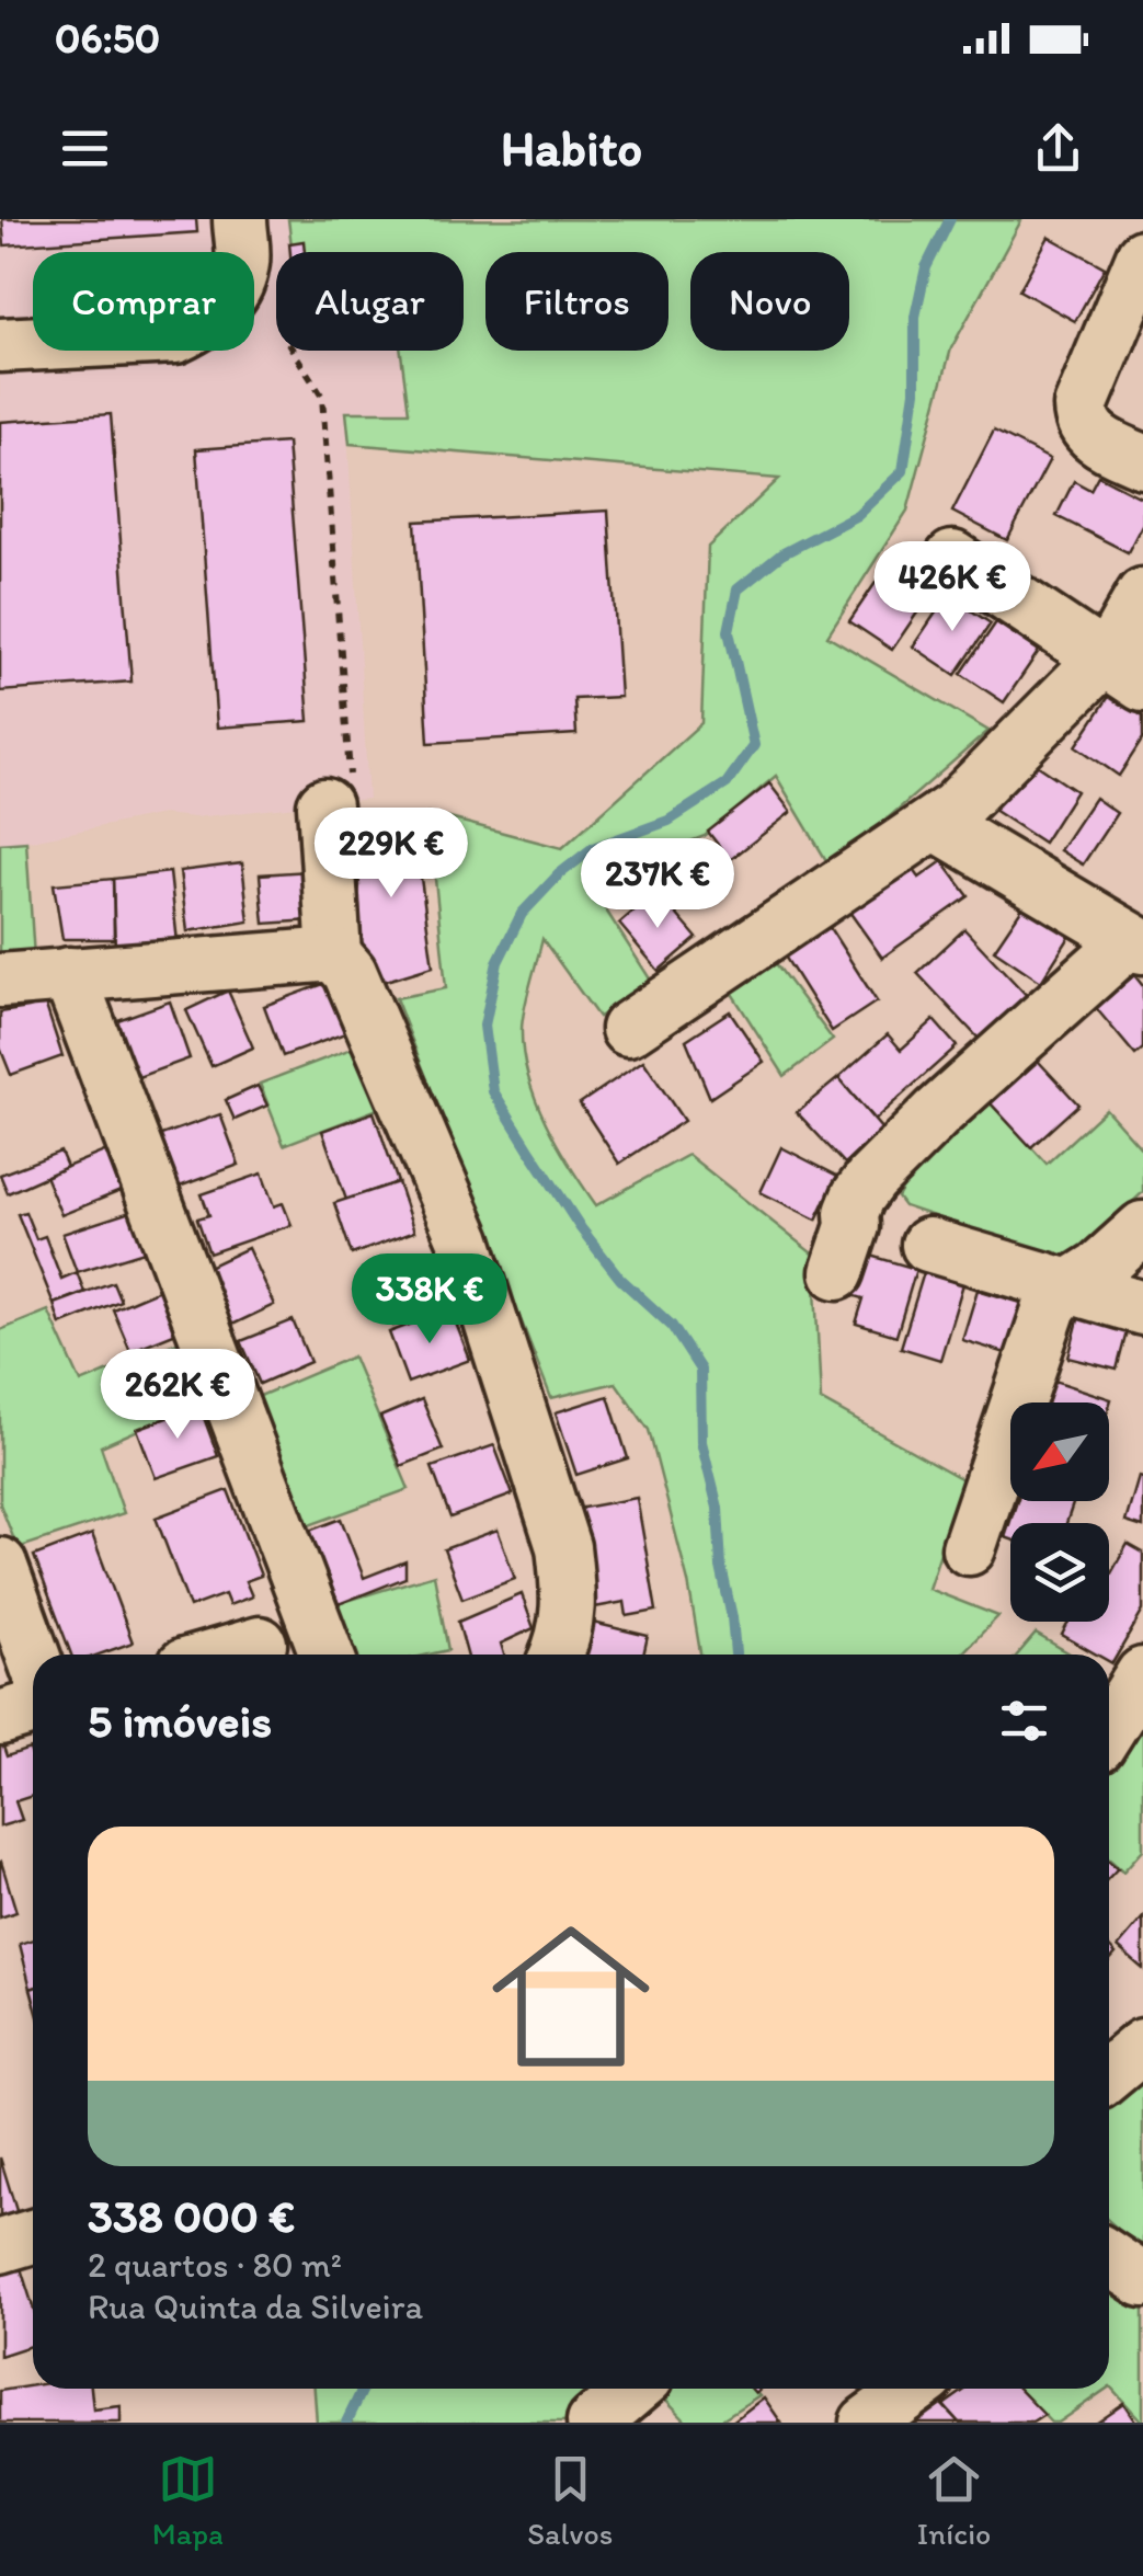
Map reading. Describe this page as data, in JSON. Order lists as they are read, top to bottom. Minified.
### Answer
{"north":"bottom left","page":{"status":"06:50","header":"Habito","chip":["Comprar","Alugar","Filtros","Novo"],"price":["426K €","229K €","237K €","338K €","262K €"],"heading":"5 imóveis","list":[{"name":"338 000 €","note":"2 quartos · 80 m² · Rua Quinta da Silveira"}],"tabs":["Mapa","Salvos","Início"]}}
